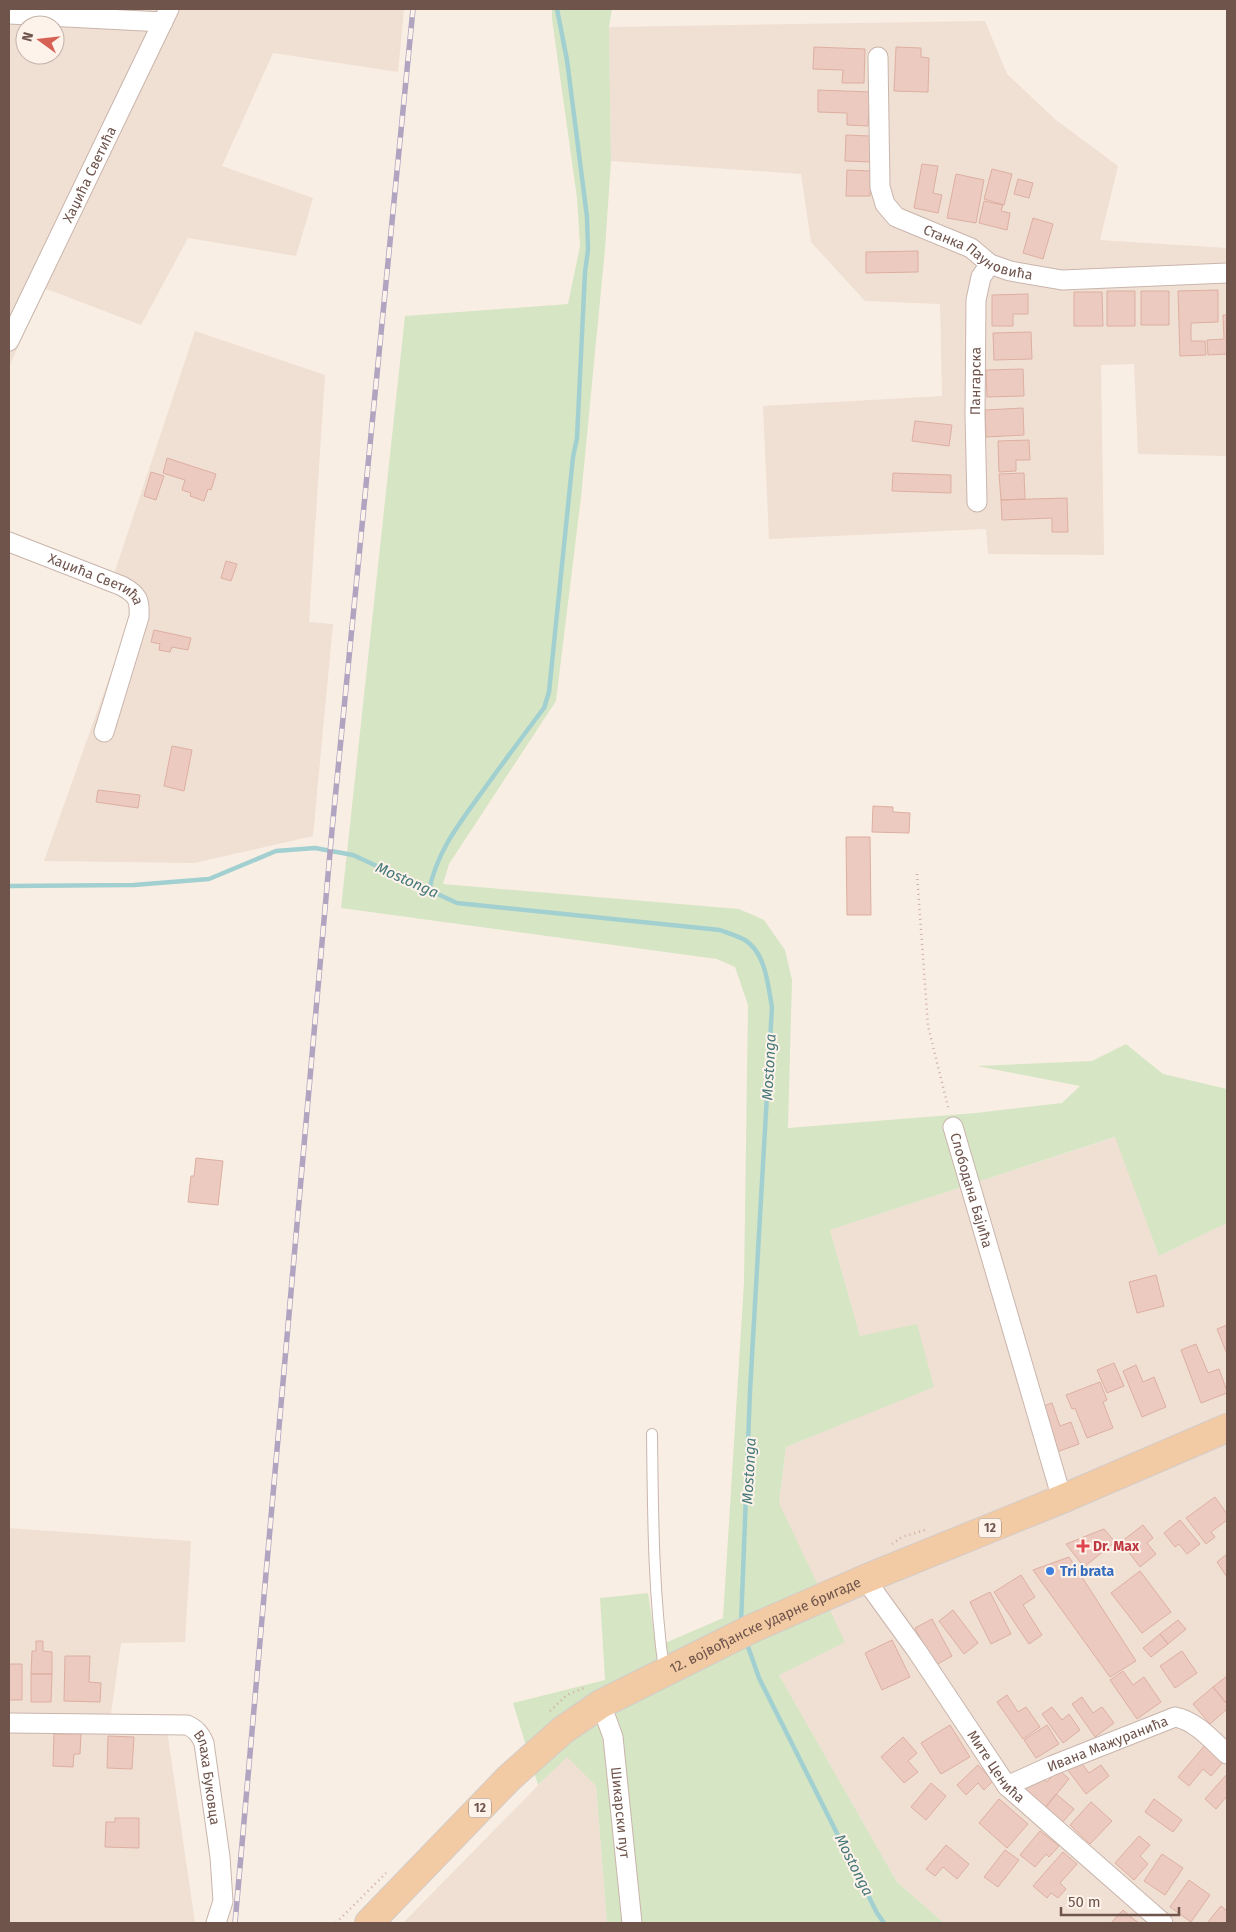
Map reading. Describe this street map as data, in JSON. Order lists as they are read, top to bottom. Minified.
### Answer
{"streets":{"main road":["12","12. војвођанске ударне бригаде"],"street":["Хаџића Светића","Станка Пауновића","Пангарска","Слободана Бајића","Ивана Мажуранића","Мите Ценића","Влаха Буковца","Шикарски пут"]},"crossings":[["Станка Пауновића","Пангарска"],["Слободана Бајића","12. војвођанске ударне бригаде"],["12. војвођанске ударне бригаде","Мите Ценића"],["12. војвођанске ударне бригаде","Шикарски пут"],["Ивана Мажуранића","Мите Ценића"]],"water":["Mostonga"],"places":{"health":["Dr. Max"],"other":["Tri brata"]},"scale_bar":"50 m","north":"left"}
